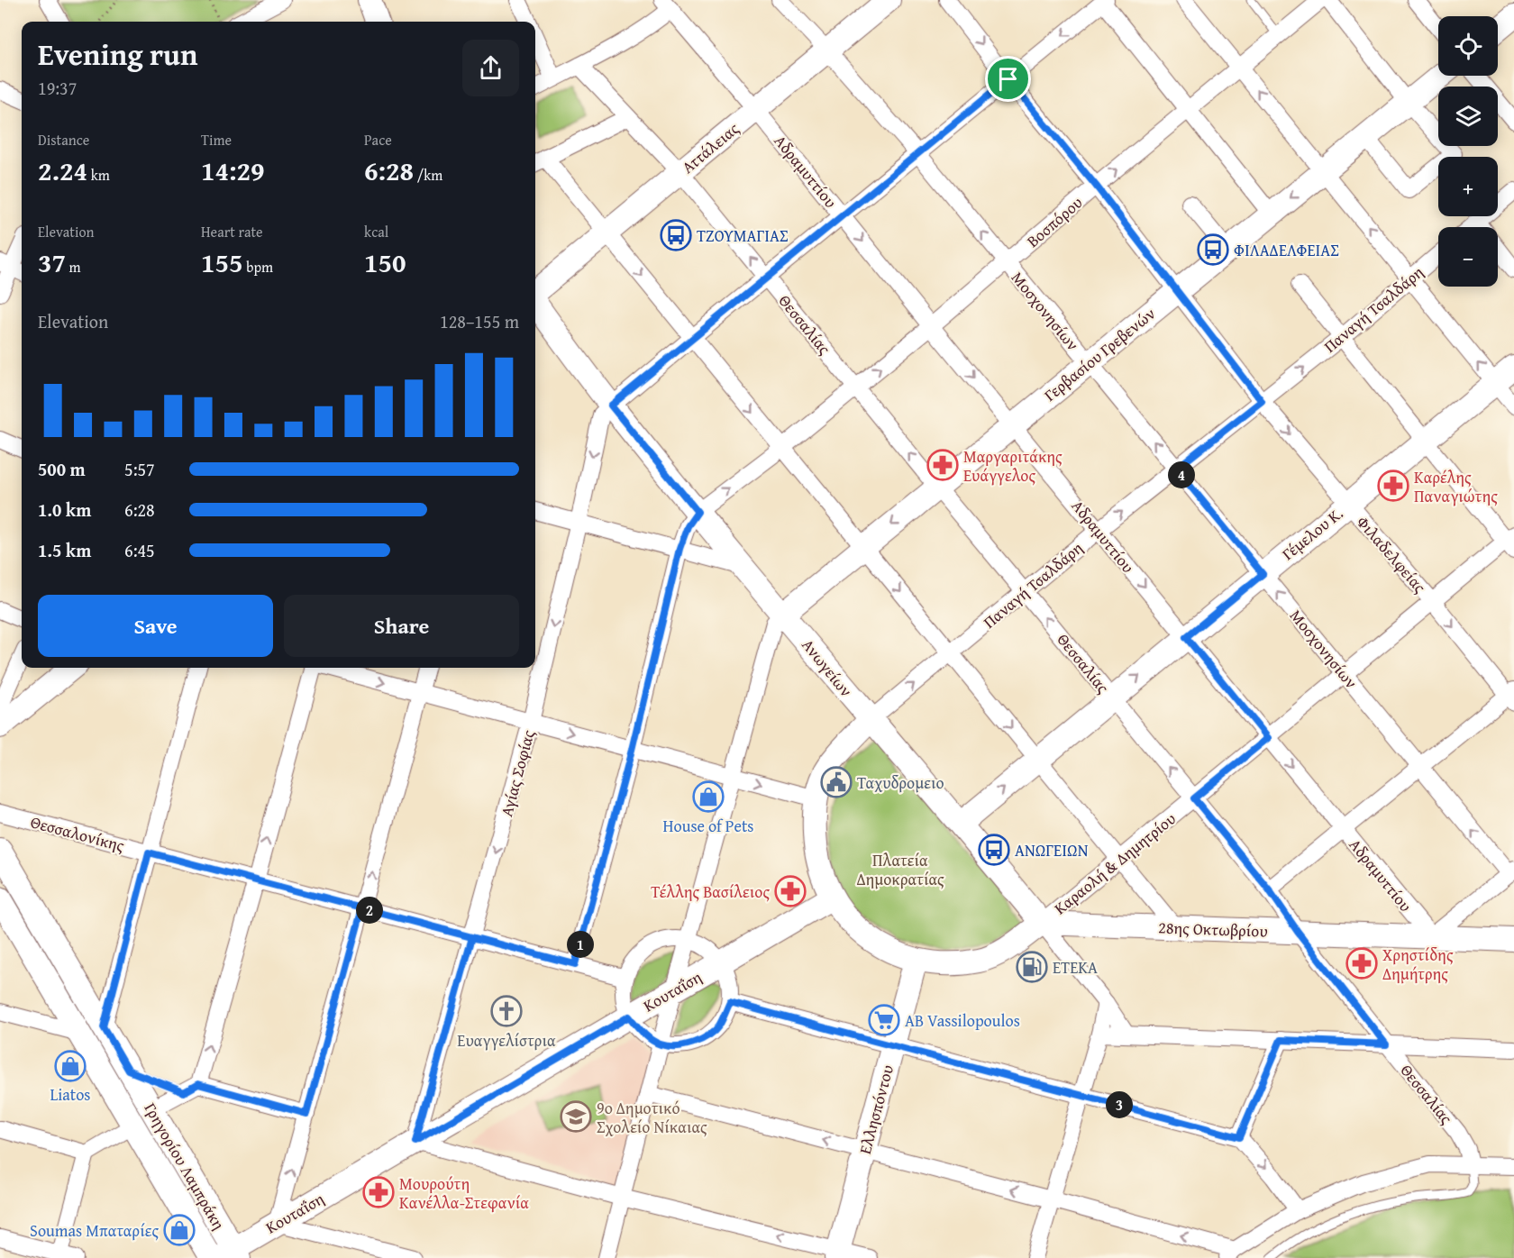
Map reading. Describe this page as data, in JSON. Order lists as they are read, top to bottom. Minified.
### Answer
{"streets":{"main road":["Αττάλειας","Γερβασίου Γρεβενών","Γέμελου Κ.","Ανωγείων","28ης Οκτωβρίου","Κουταΐση","Ελλησπόντου","Γρηγορίου Λαμπράκη"],"street":["Αδραμυττίου","Βοσπόρου","Παναγή Τσαλδάρη","Μοσχονησίων","Θεσσαλίας","Φιλαδελφείας","Αγίας Σοφίας","Θεσσαλονίκης","Καραολή & Δημητρίου"]},"crossings":[["Αττάλειας","Αδραμυττίου"],["Αττάλειας","Μοσχονησίων"],["Αττάλειας","Θεσσαλίας"],["Αδραμυττίου","Βοσπόρου"],["Αδραμυττίου","Παναγή Τσαλδάρη"],["Αδραμυττίου","Γερβασίου Γρεβενών"],["Αδραμυττίου","Γέμελου Κ."],["Αδραμυττίου","Καραολή & Δημητρίου"],["Αδραμυττίου","28ης Οκτωβρίου"],["Βοσπόρου","Μοσχονησίων"],["Βοσπόρου","Θεσσαλίας"],["Βοσπόρου","Φιλαδελφείας"],["Βοσπόρου","Ανωγείων"],["Παναγή Τσαλδάρη","Μοσχονησίων"],["Παναγή Τσαλδάρη","Θεσσαλίας"],["Παναγή Τσαλδάρη","Φιλαδελφείας"],["Παναγή Τσαλδάρη","Ανωγείων"],["Μοσχονησίων","Γερβασίου Γρεβενών"],["Μοσχονησίων","Γέμελου Κ."],["Μοσχονησίων","Καραολή & Δημητρίου"],["Θεσσαλίας","Γερβασίου Γρεβενών"],["Θεσσαλίας","Γέμελου Κ."],["Θεσσαλίας","Καραολή & Δημητρίου"],["Θεσσαλίας","28ης Οκτωβρίου"],["Γερβασίου Γρεβενών","Φιλαδελφείας"],["Γερβασίου Γρεβενών","Ανωγείων"],["Γέμελου Κ.","Φιλαδελφείας"],["Γέμελου Κ.","Ανωγείων"],["Φιλαδελφείας","Καραολή & Δημητρίου"],["Ανωγείων","Αγίας Σοφίας"],["Ανωγείων","Καραολή & Δημητρίου"],["Ανωγείων","28ης Οκτωβρίου"],["Αγίας Σοφίας","Θεσσαλονίκης"],["Αγίας Σοφίας","Κουταΐση"],["Καραολή & Δημητρίου","28ης Οκτωβρίου"],["Κουταΐση","Γρηγορίου Λαμπράκη"]],"one_way":["Αδραμυττίου","Παναγή Τσαλδάρη","Μοσχονησίων"],"parks":["Πλατεία Δημοκρατίας"],"places":{"bus stop":["ΤΖΟΥΜΑΓΙΑΣ","ΦΙΛΑΔΕΛΦΕΙΑΣ","ΑΝΩΓΕΙΩΝ"],"pharmacy":["Μαργαριτάκης Ευάγγελος","Καρέλης Παναγιώτης","Τέλλης Βασίλειος","Χρηστίδης Δημήτρης","Μουρούτη Κανέλλα-Στεφανία"],"public building":["Ταχυδρομειο"],"shop":["House of Pets","Liatos","Soumas Μπαταρίες"],"fuel station":["ΕΤΕΚΑ"],"church":["Ευαγγελίστρια"],"supermarket":["AB Vassilopoulos"],"school or university":["9o Δημοτικό Σχολείο Νίκαιας"]},"page":{"map_buttons":["+","−"],"heading":["Evening run","19:37"],"stats":[["Distance","2.24 km"],["Time","14:29"],["Pace","6:28 /km"],["Elevation","37 m"],["Heart rate","155 bpm"],["kcal","150"]],"chart":["Elevation","128–155 m"],"list":[{"name":"500 m","note":"5:57"},{"name":"1.0 km","note":"6:28"},{"name":"1.5 km","note":"6:45"}],"pins":["4","2","1","3"],"buttons":["Save","Share"]}}
